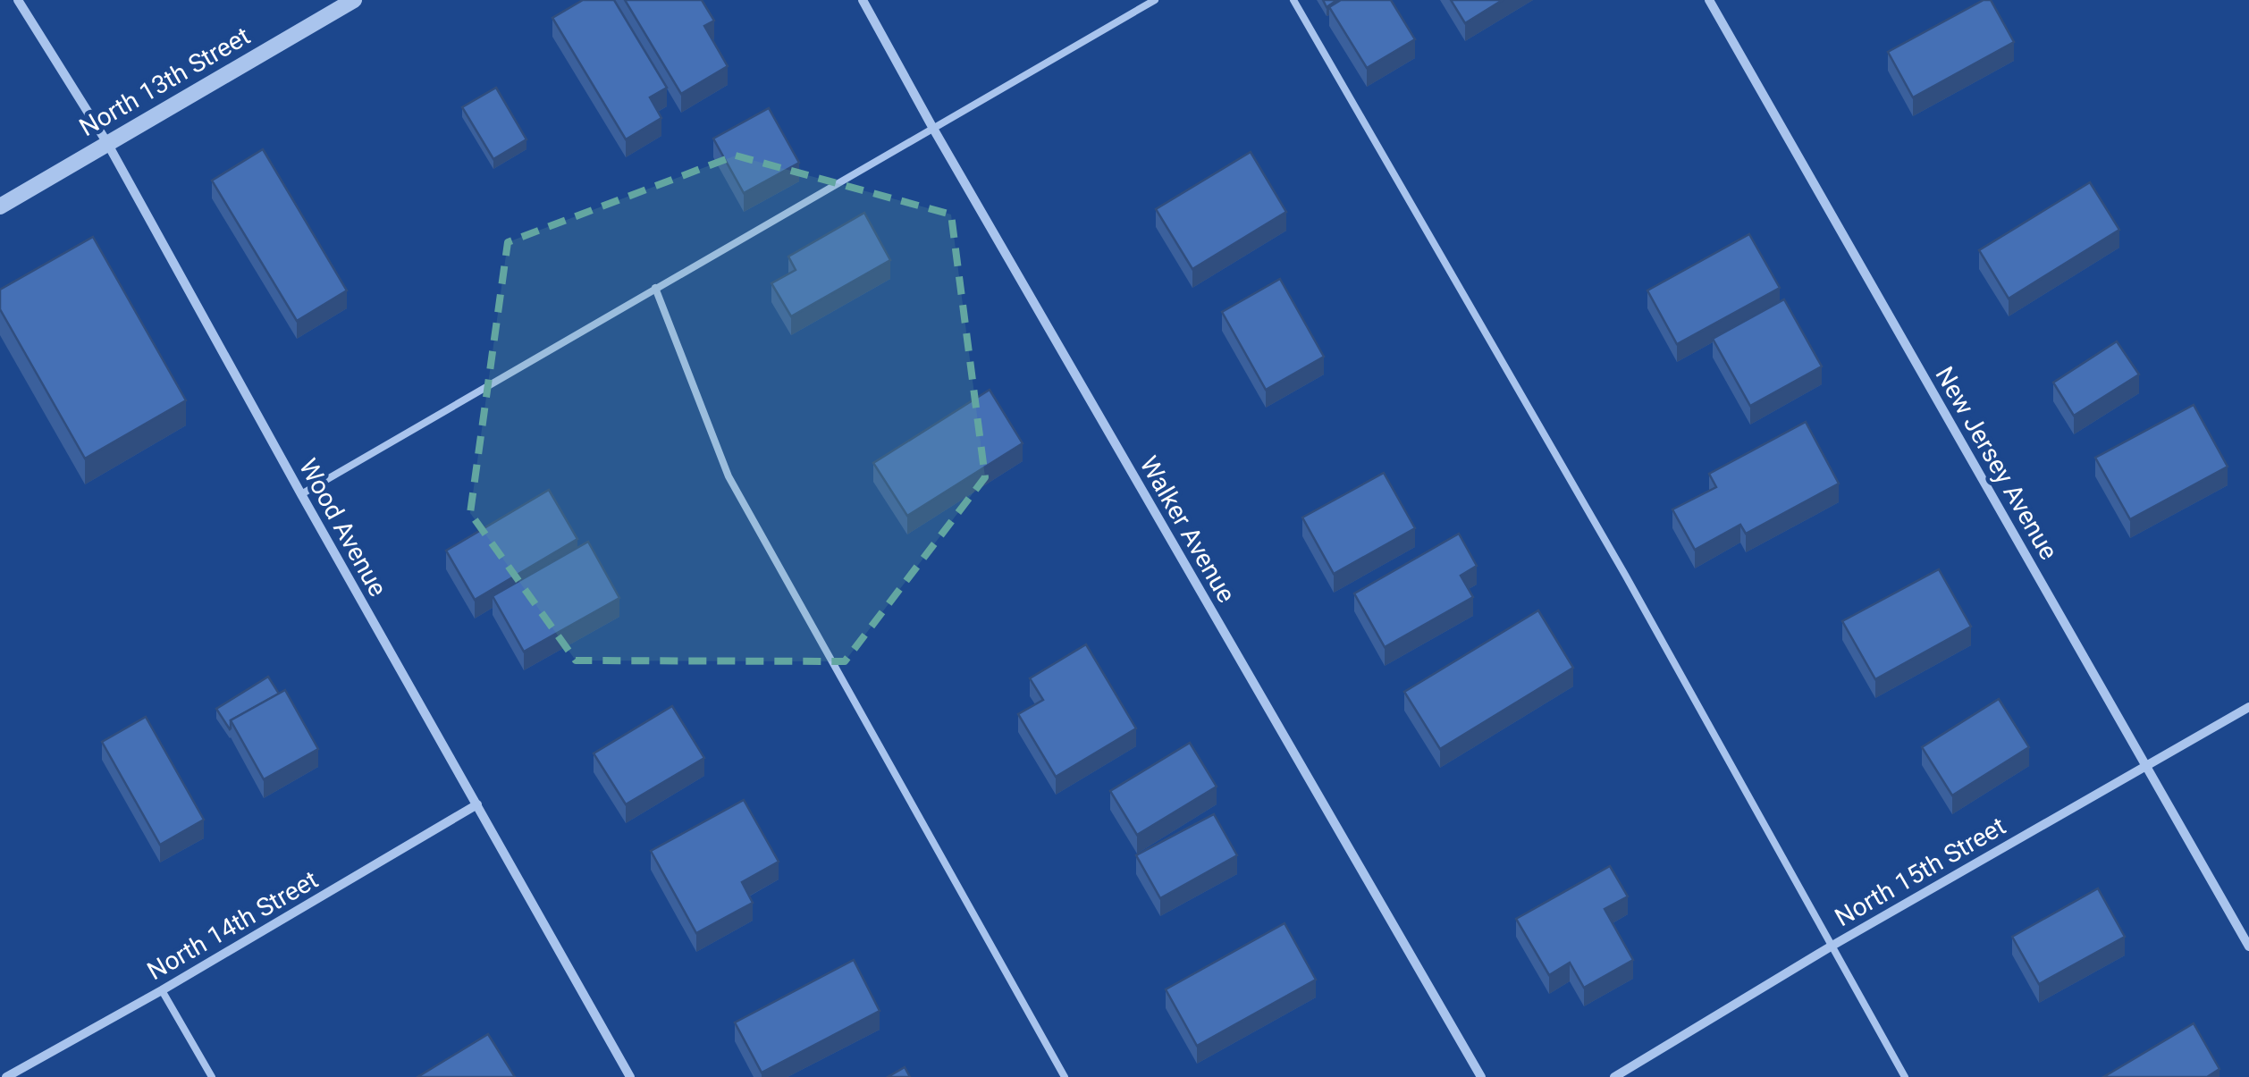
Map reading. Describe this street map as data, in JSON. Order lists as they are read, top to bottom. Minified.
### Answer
{"streets":{"street":["North 13th Street","New Jersey Avenue","Wood Avenue","Walker Avenue","North 15th Street","North 14th Street"]},"crossings":[["North 13th Street","Wood Avenue"],["New Jersey Avenue","North 15th Street"],["Wood Avenue","North 14th Street"]]}
